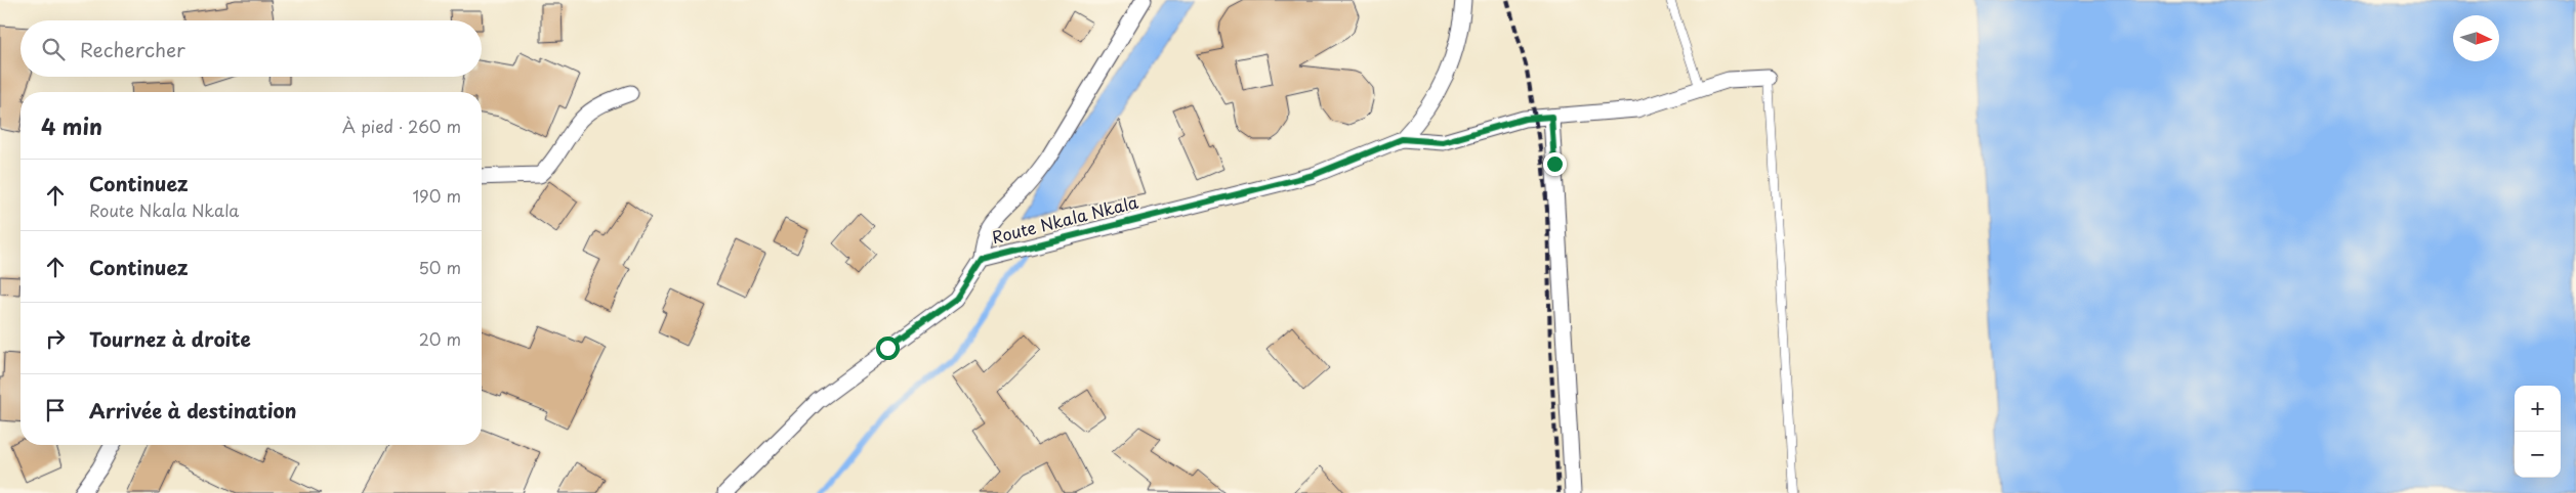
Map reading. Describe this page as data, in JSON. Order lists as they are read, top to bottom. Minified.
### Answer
{"streets":{"street":["Route Nkala Nkala"]},"north":"right","page":{"search":"Rechercher","heading":["4 min","À pied · 260 m"],"list":[["Continuez","Route Nkala Nkala","190 m"],["Continuez","50 m"],["Tournez à droite","20 m"],"Arrivée à destination"],"map_buttons":["+","−"]}}
